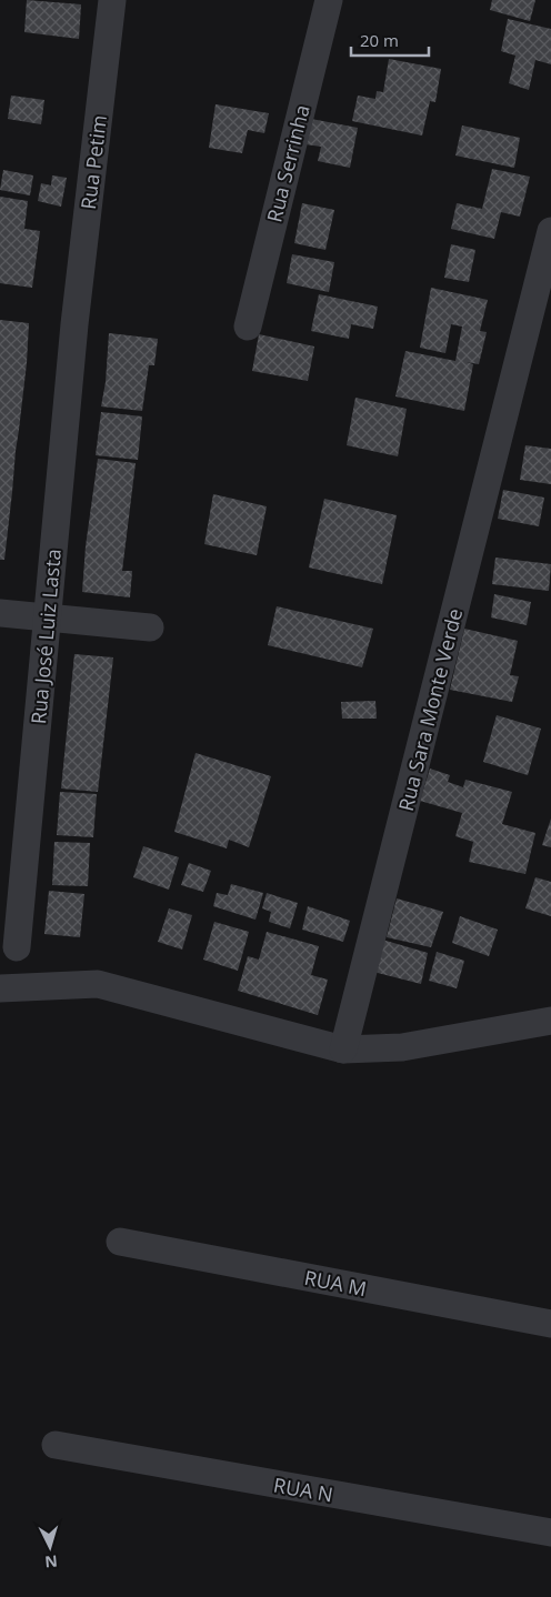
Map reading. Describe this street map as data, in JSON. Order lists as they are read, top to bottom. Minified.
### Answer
{"streets":{"street":["Rua Petim","Rua Serrinha","Rua José Luiz Lasta","Rua Sara Monte Verde","RUA M","RUA N"]},"crossings":[["Rua Petim","Rua José Luiz Lasta"]],"scale_bar":"20 m","north":"bottom"}
